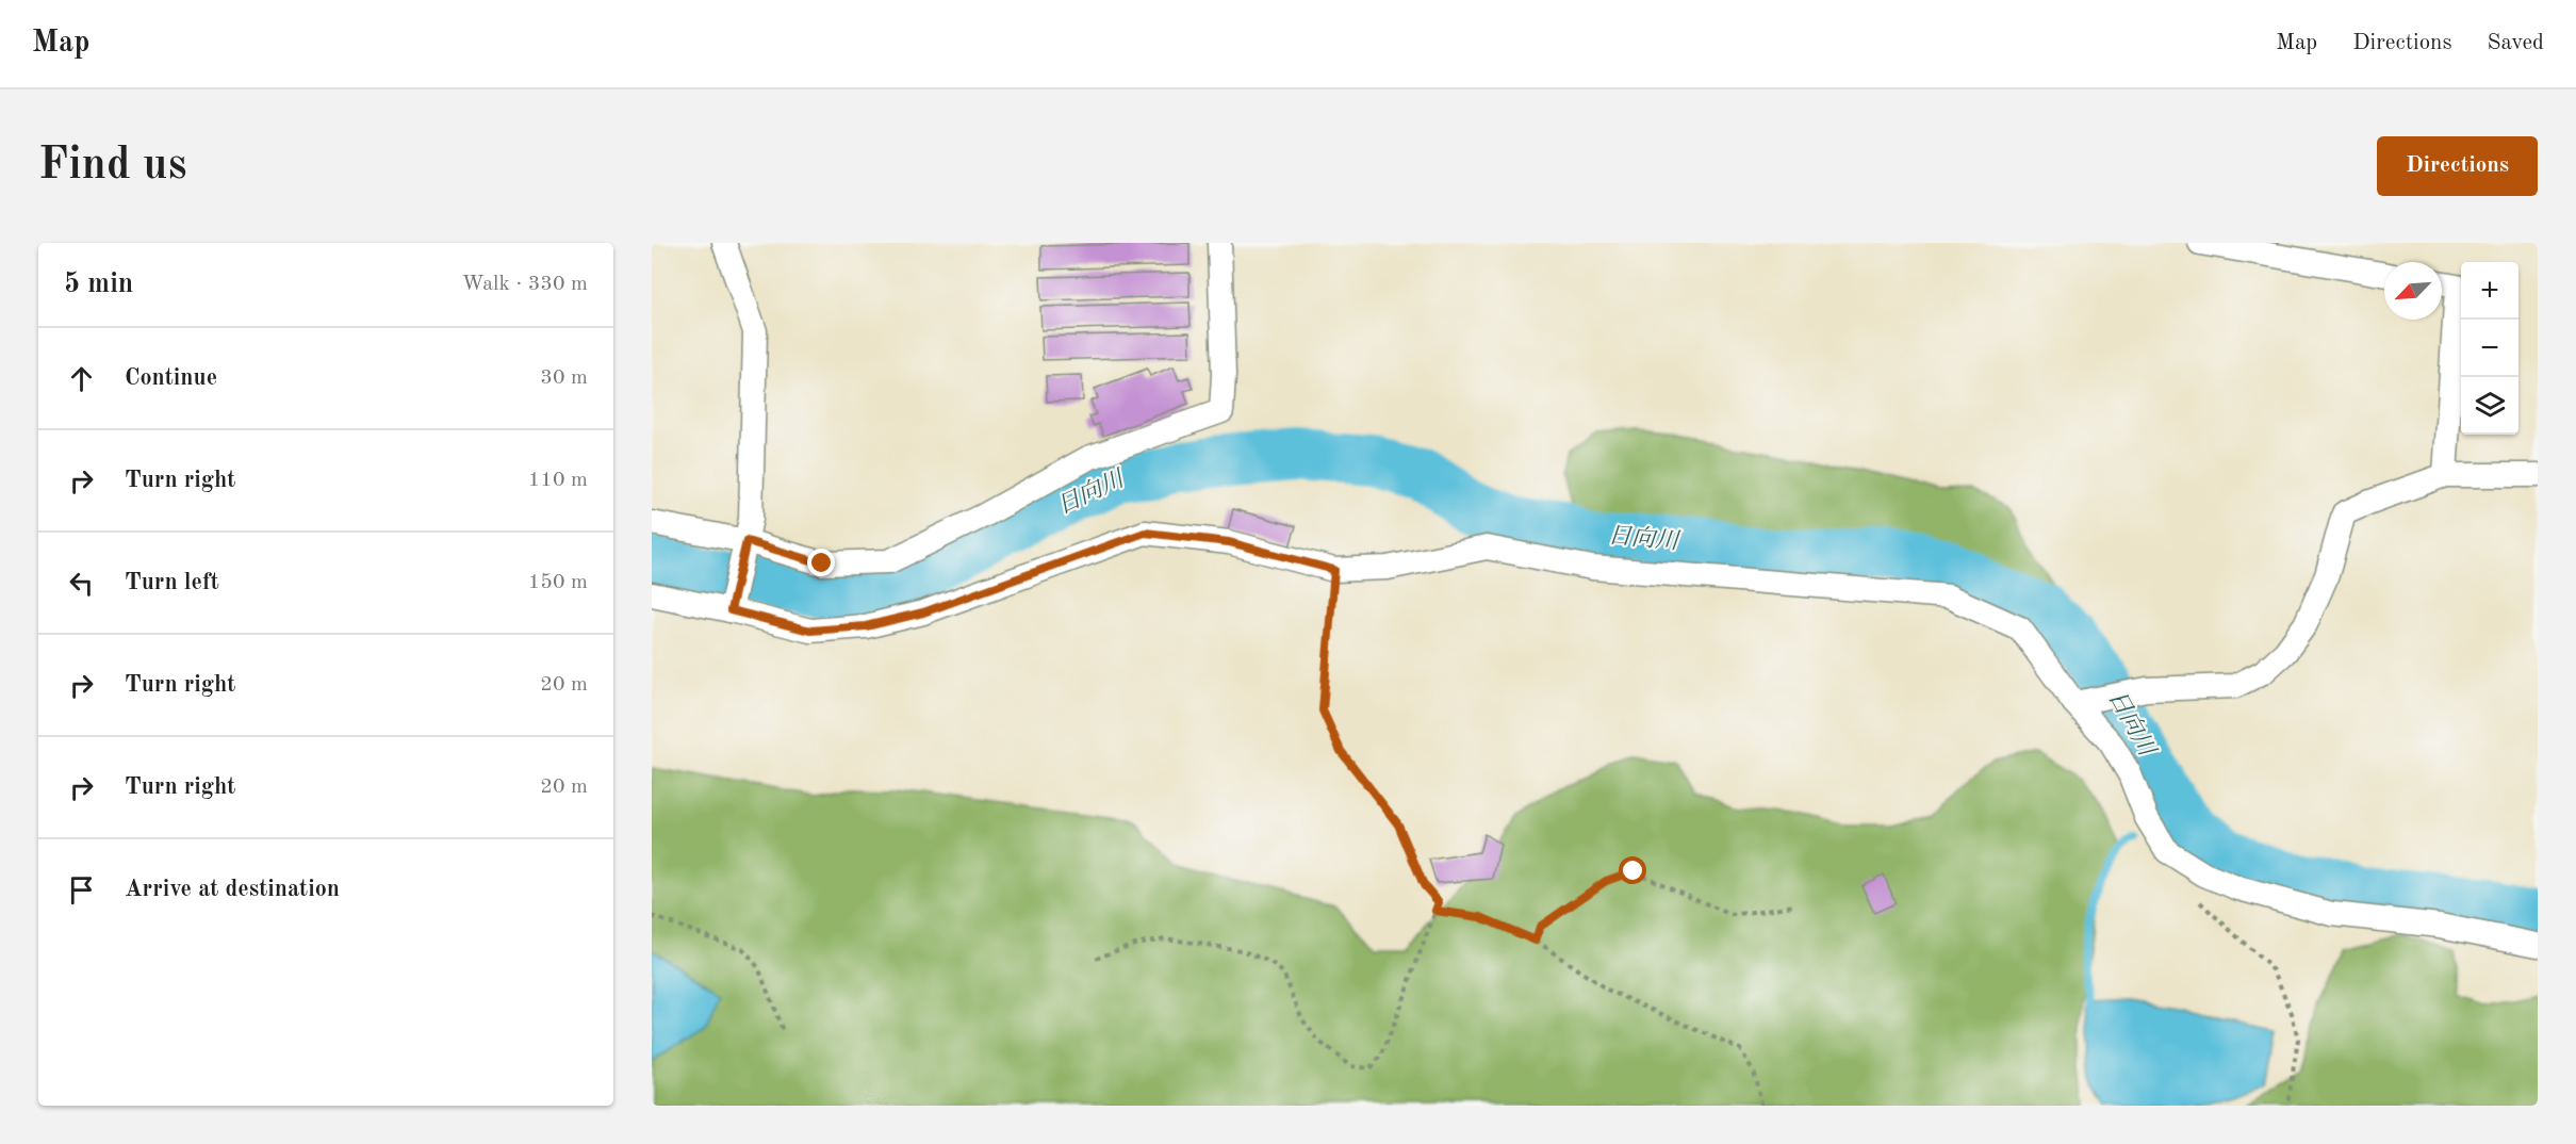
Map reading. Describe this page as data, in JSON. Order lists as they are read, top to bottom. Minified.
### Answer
{"water":["日向川"],"north":"bottom left","page":{"header":"Map","nav":["Map","Directions","Saved"],"buttons":"Directions","title":"Find us","heading":["5 min","Walk · 330 m"],"map_buttons":["+","−"],"list":[["Continue","30 m"],["Turn right","110 m"],["Turn left","150 m"],["Turn right","20 m"],["Turn right","20 m"],"Arrive at destination"]}}
